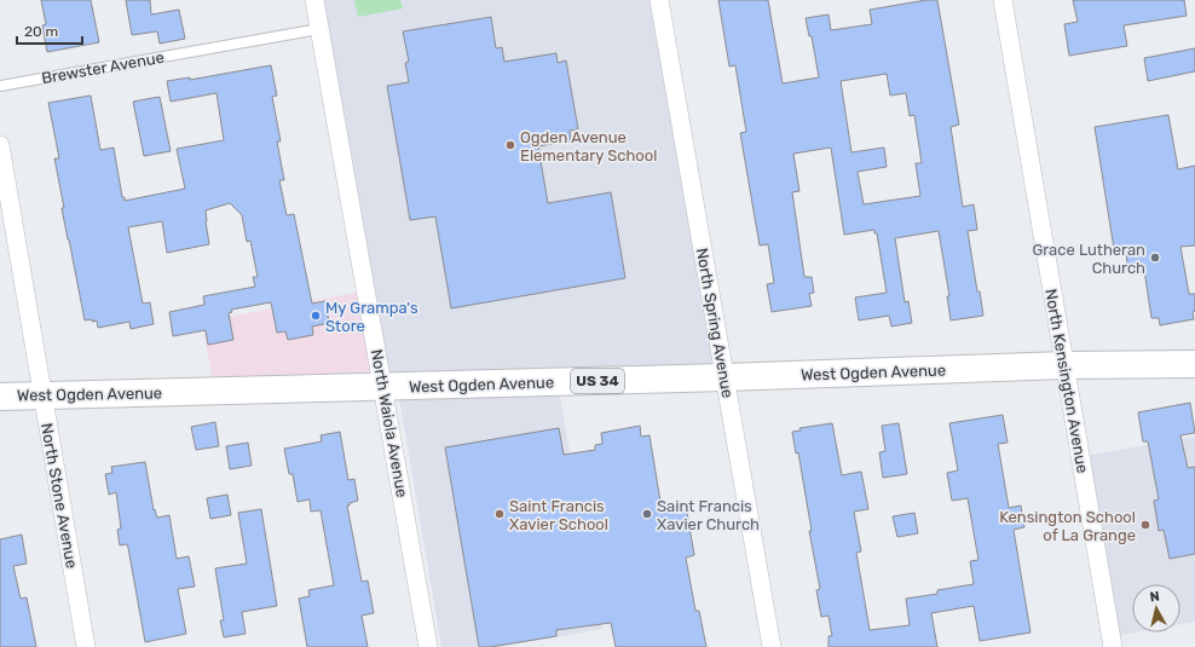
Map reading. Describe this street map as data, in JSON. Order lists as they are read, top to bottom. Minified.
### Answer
{"streets":{"main road":["West Ogden Avenue","US 34"],"street":["North Spring Avenue","North Kensington Avenue","North Waiola Avenue","North Stone Avenue"],"lane":["Brewster Avenue"]},"crossings":[["Brewster Avenue","North Waiola Avenue"],["North Spring Avenue","West Ogden Avenue"],["West Ogden Avenue","North Kensington Avenue"],["West Ogden Avenue","North Waiola Avenue"],["West Ogden Avenue","North Stone Avenue"]],"places":["Ogden Avenue Elementary School","Grace Lutheran Church","My Grampa's Store","Saint Francis Xavier School","Saint Francis Xavier Church","Kensington School of La Grange"],"scale_bar":"20 m","north":"top"}
